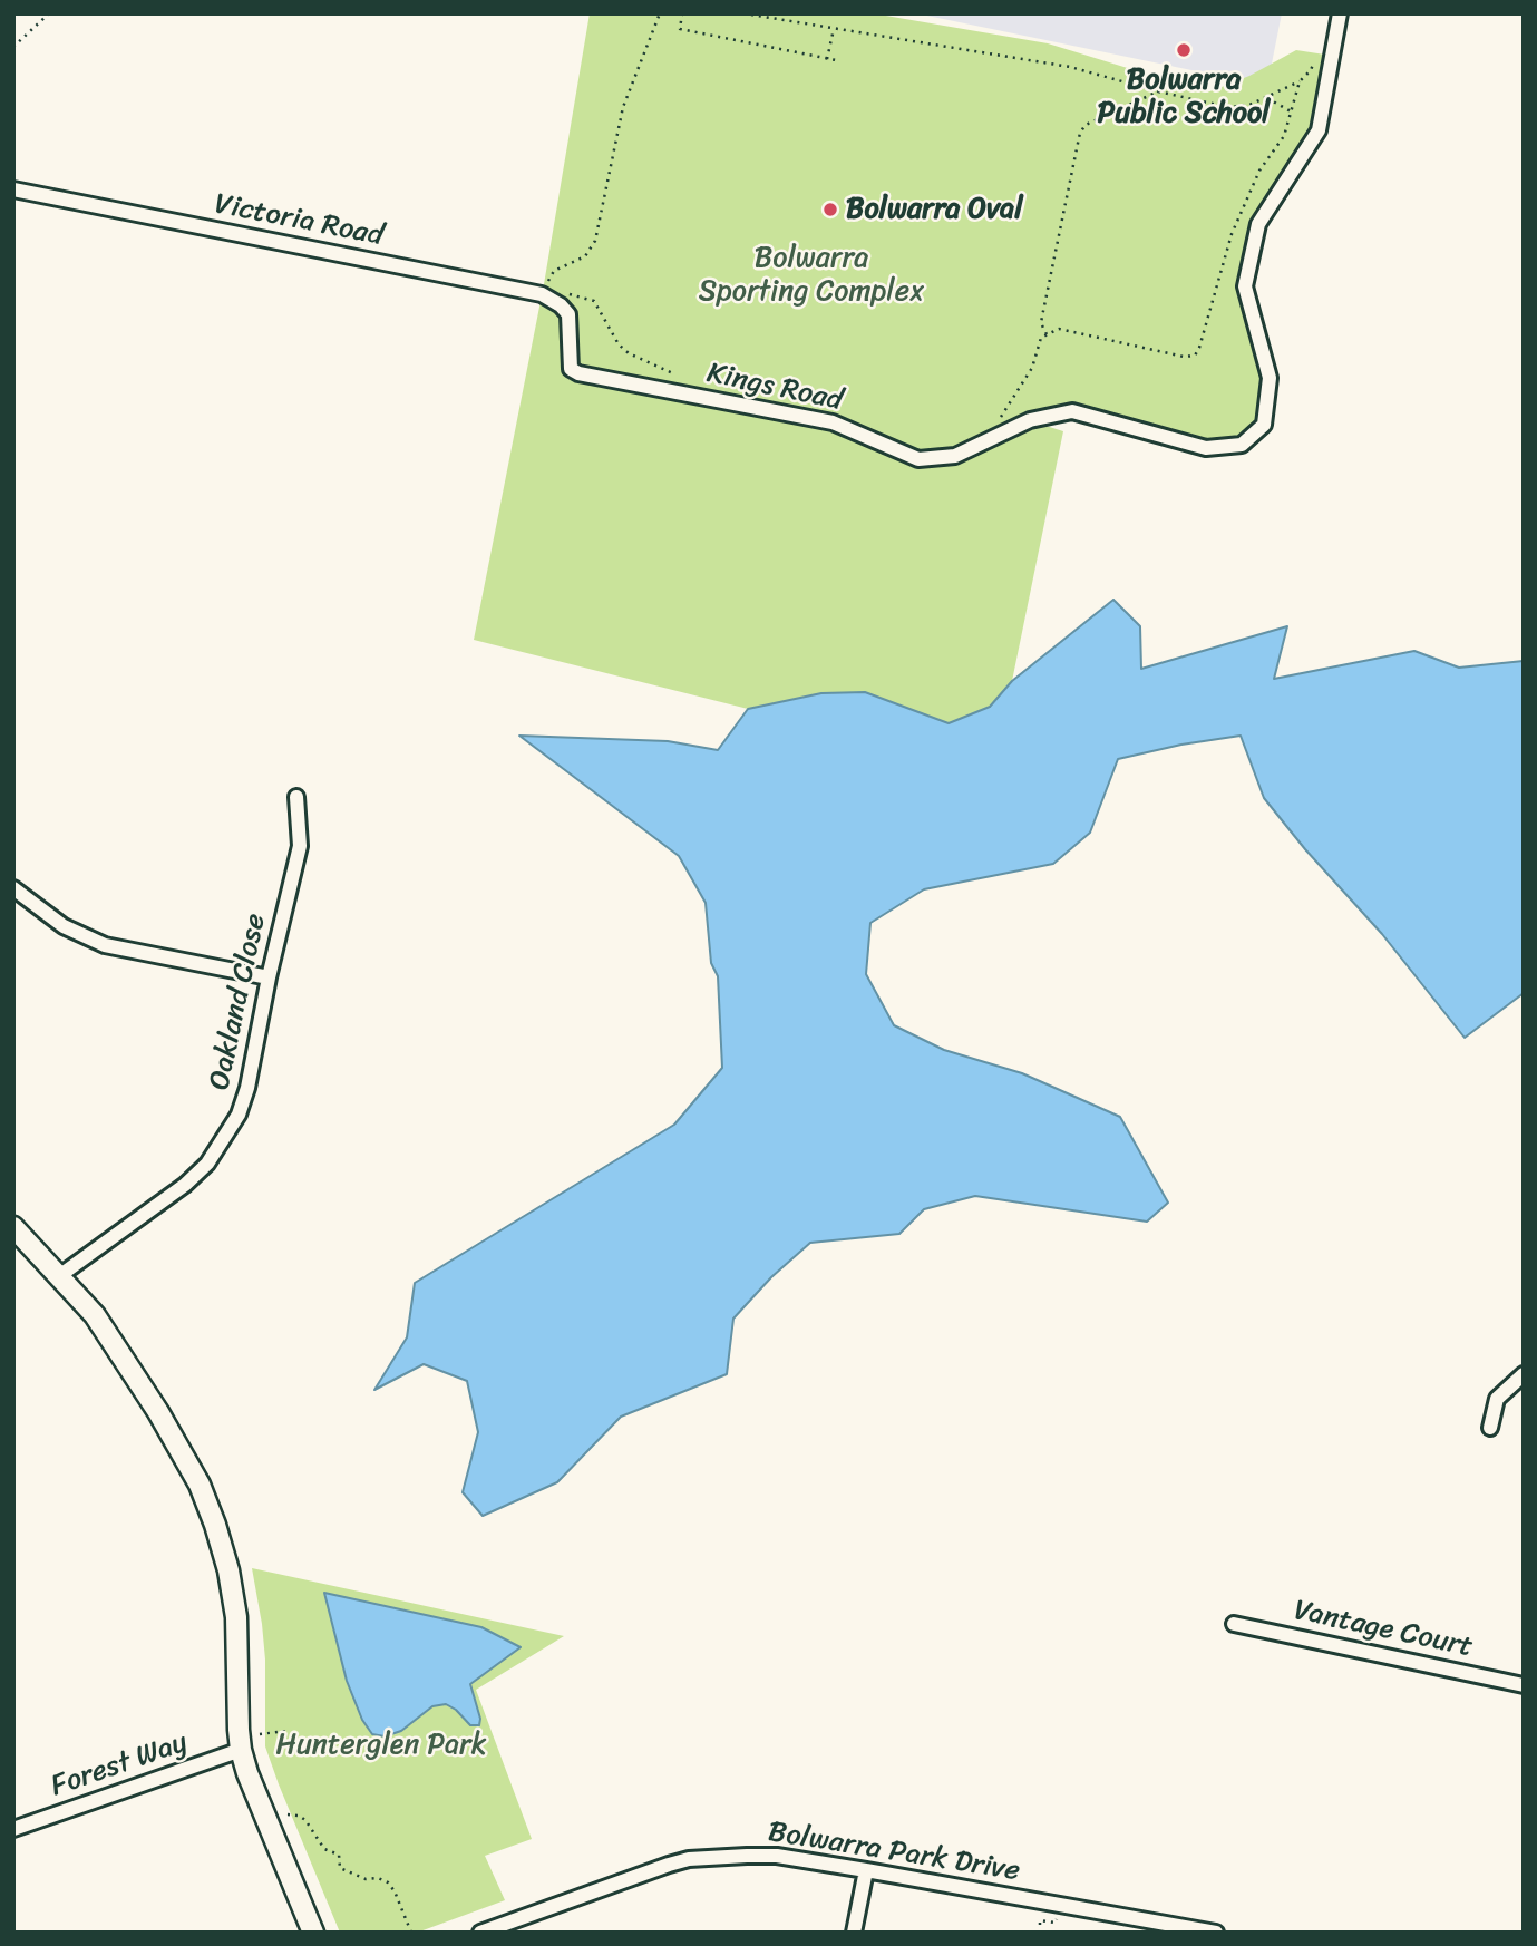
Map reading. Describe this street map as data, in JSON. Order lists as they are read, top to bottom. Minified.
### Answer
{"streets":{"street":["Victoria Road","Kings Road","Oakland Close","Vantage Court","Forest Way","Bolwarra Park Drive"]},"crossings":[["Victoria Road","Kings Road"]],"parks":["Bolwarra Sporting Complex","Hunterglen Park"],"places":["Bolwarra Public School","Bolwarra Oval"]}
